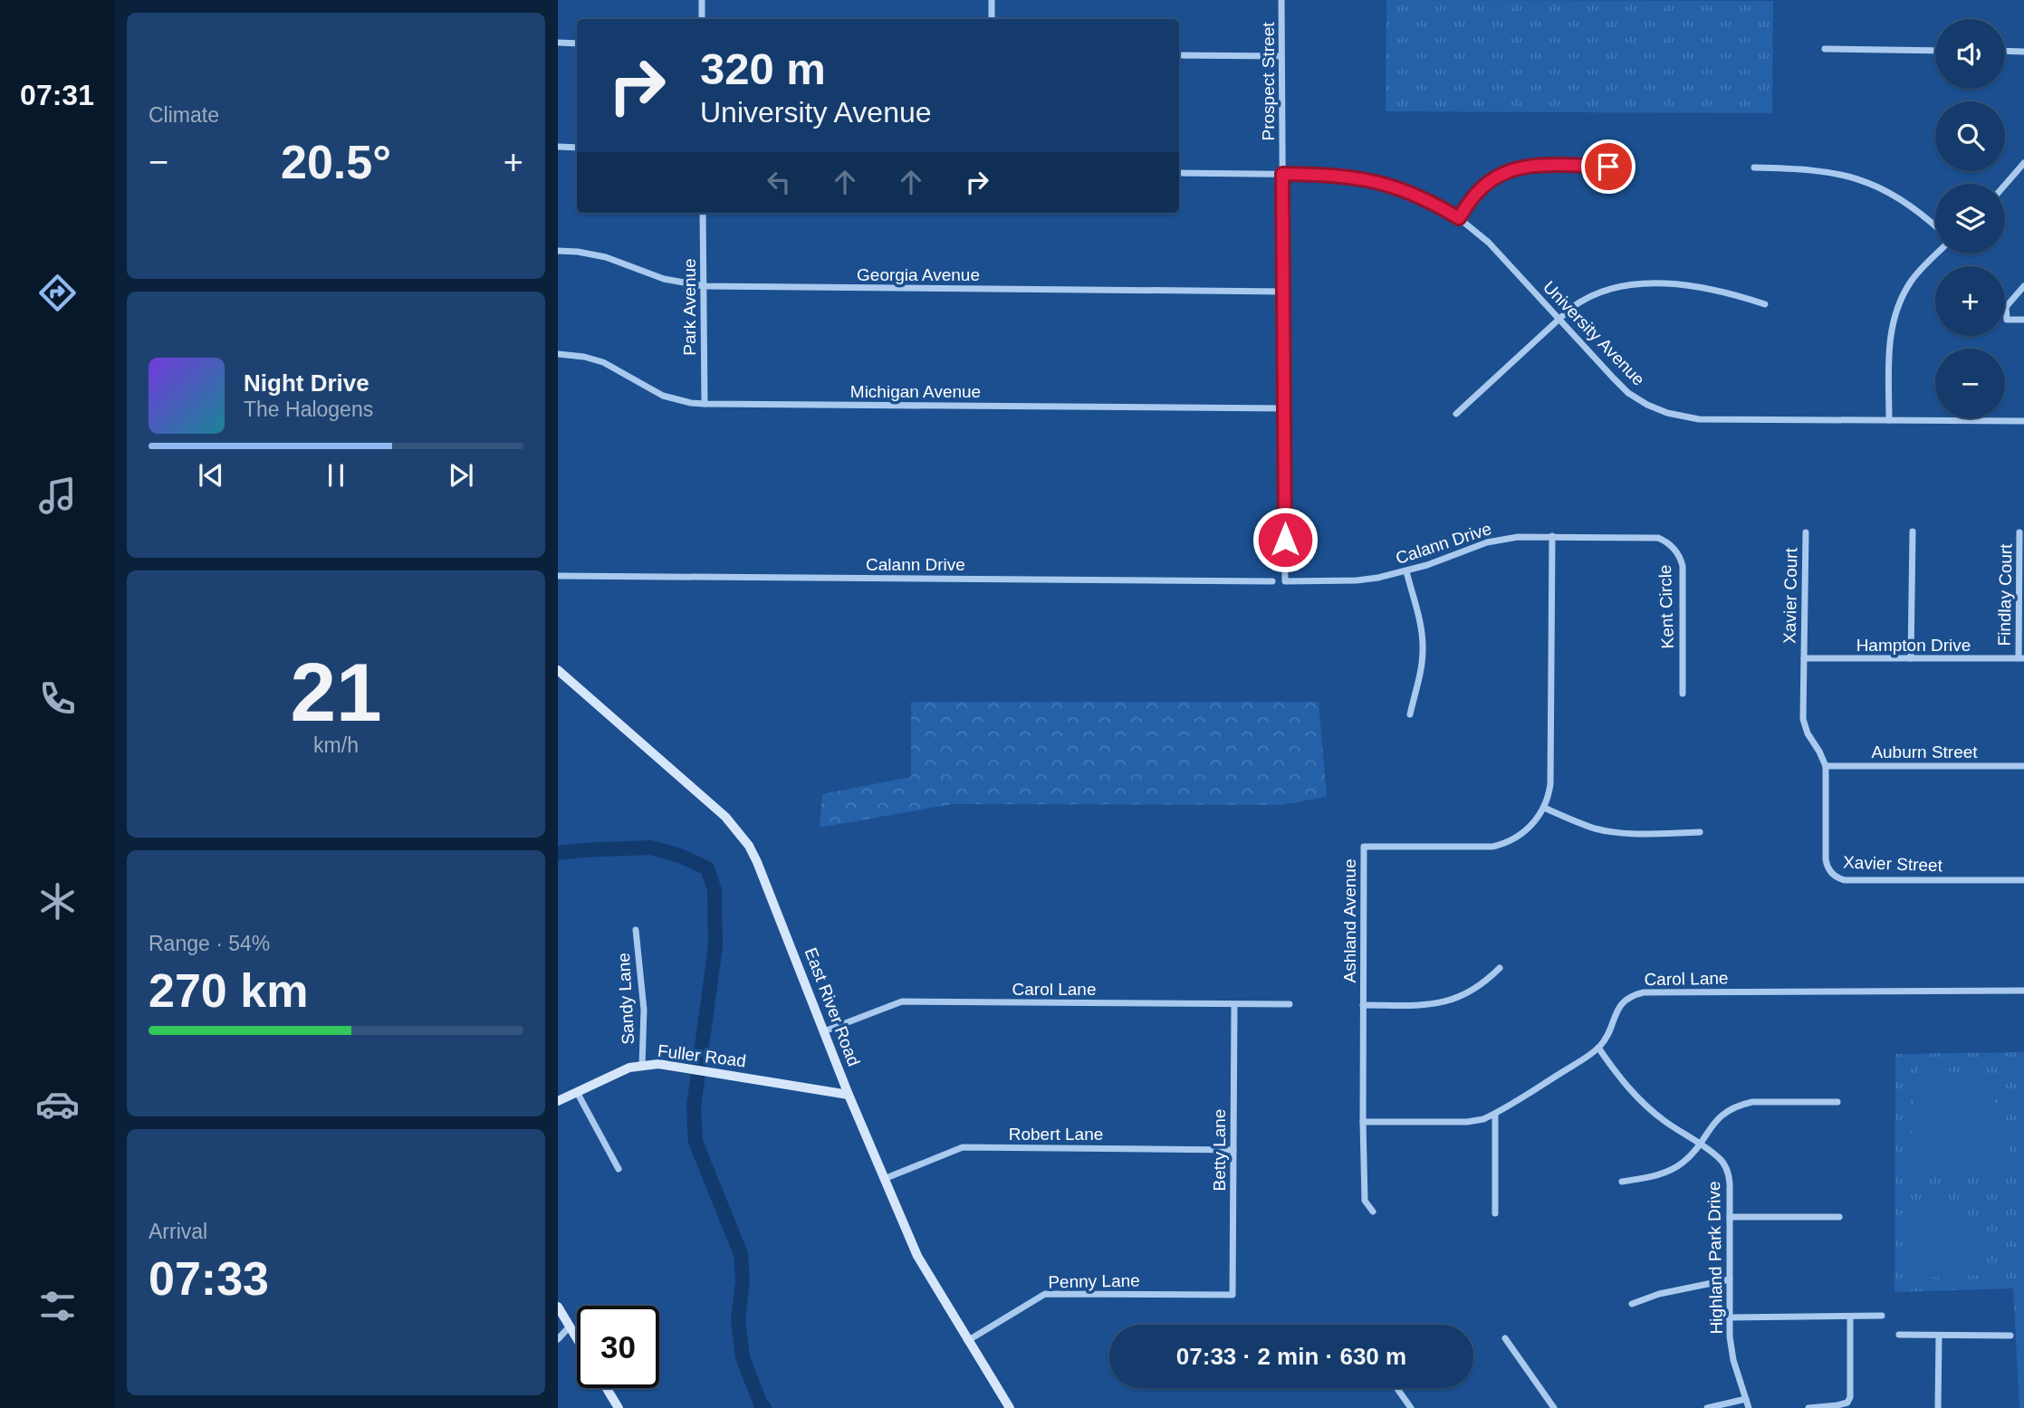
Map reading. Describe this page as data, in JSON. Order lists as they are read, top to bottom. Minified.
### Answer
{"streets":{"street":["Prospect Street","Georgia Avenue","Park Avenue","University Avenue","Michigan Avenue","Calann Drive","Findlay Court","Xavier Court","Kent Circle","Hampton Drive","Auburn Street","Xavier Street","Ashland Avenue","Carol Lane","Sandy Lane","East River Road","Fuller Road","Robert Lane","Betty Lane","Highland Park Drive","Penny Lane"]},"crossings":[["Prospect Street","Georgia Avenue"],["Prospect Street","University Avenue"],["Prospect Street","Michigan Avenue"],["Prospect Street","Calann Drive"],["Georgia Avenue","Park Avenue"],["Park Avenue","Michigan Avenue"],["Calann Drive","Kent Circle"],["Calann Drive","Ashland Avenue"],["Findlay Court","Hampton Drive"],["Xavier Court","Hampton Drive"],["Xavier Court","Xavier Street"],["Hampton Drive","Xavier Street"],["Auburn Street","Xavier Street"],["Ashland Avenue","Carol Lane"],["Carol Lane","East River Road"],["Carol Lane","Betty Lane"],["Carol Lane","Highland Park Drive"],["Sandy Lane","Fuller Road"],["East River Road","Fuller Road"],["East River Road","Robert Lane"],["East River Road","Penny Lane"],["Robert Lane","Betty Lane"],["Betty Lane","Penny Lane"]],"page":{"tabs":"07:31","tile":["Climate",["21","km/h"],["Range · 54%","270 km"],["Arrival","07:33"]],"map_buttons":["+","−"],"turn":["320 m","University Avenue"],"heat":["−","20.5°","+"],"song":["Night Drive","The Halogens"],"limit":"30","trip":"07:33 · 2 min · 630 m"}}
